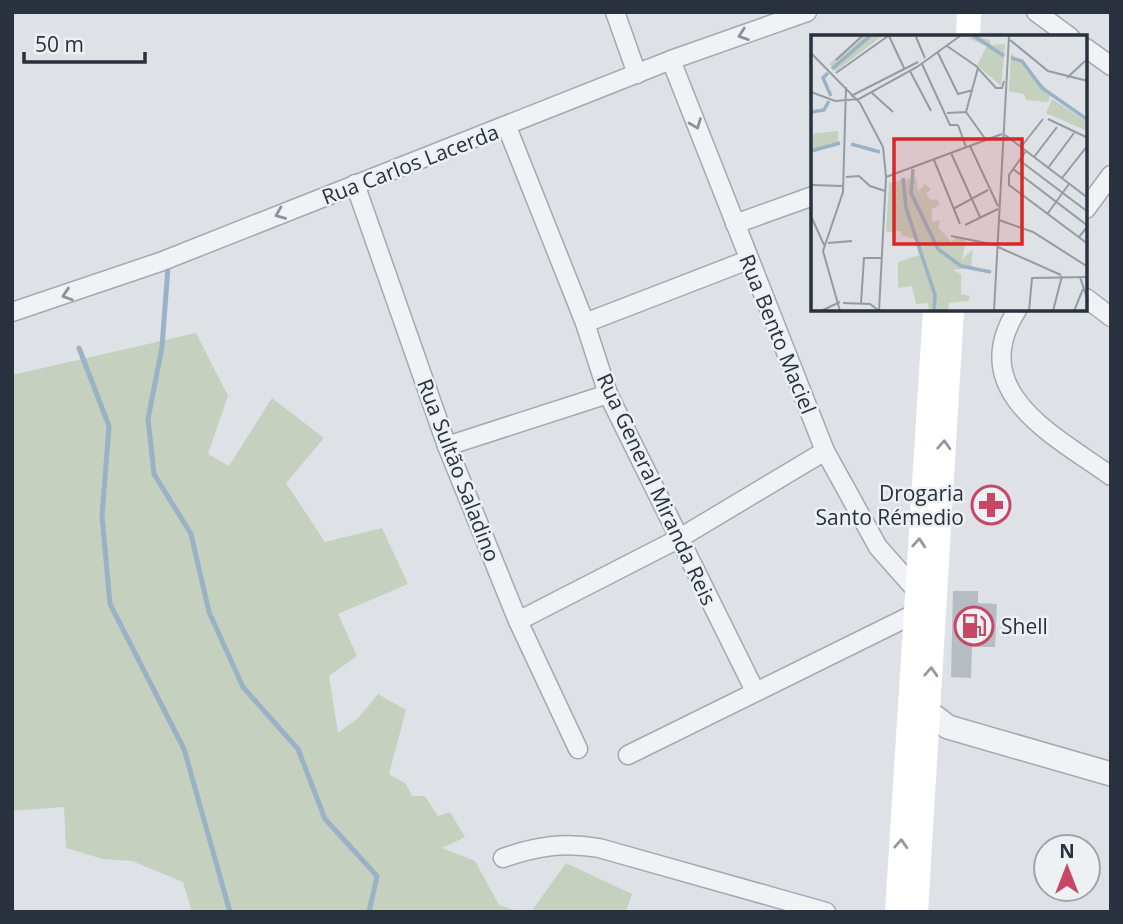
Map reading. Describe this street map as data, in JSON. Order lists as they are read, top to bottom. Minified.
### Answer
{"streets":{"street":["Rua Carlos Lacerda","Rua Bento Maciel","Rua Sultão Saladino","Rua General Miranda Reis"]},"crossings":[["Rua Carlos Lacerda","Rua Bento Maciel"],["Rua Carlos Lacerda","Rua Sultão Saladino"],["Rua Carlos Lacerda","Rua General Miranda Reis"]],"one_way":["Rua Carlos Lacerda"],"places":{"pharmacy":["Drogaria Santo Rémedio"],"fuel station":["Shell"]},"scale_bar":"50 m","north":"top"}
